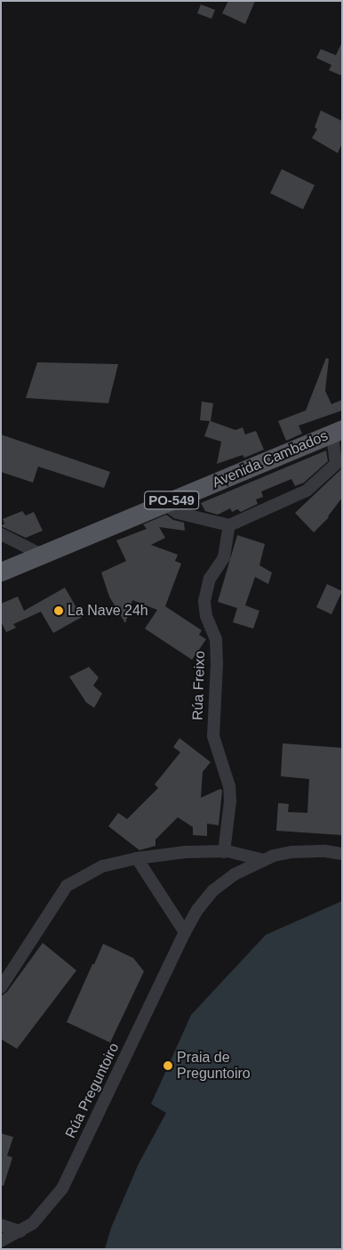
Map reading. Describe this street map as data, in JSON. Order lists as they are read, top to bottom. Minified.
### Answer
{"streets":{"main road":["Avenida Cambados","PO-549"],"street":["Rúa Freixo","Rúa Preguntoiro"]},"crossings":[["Rúa Freixo","Rúa Preguntoiro"]],"places":["La Nave 24h","Praia de Preguntoiro"]}
